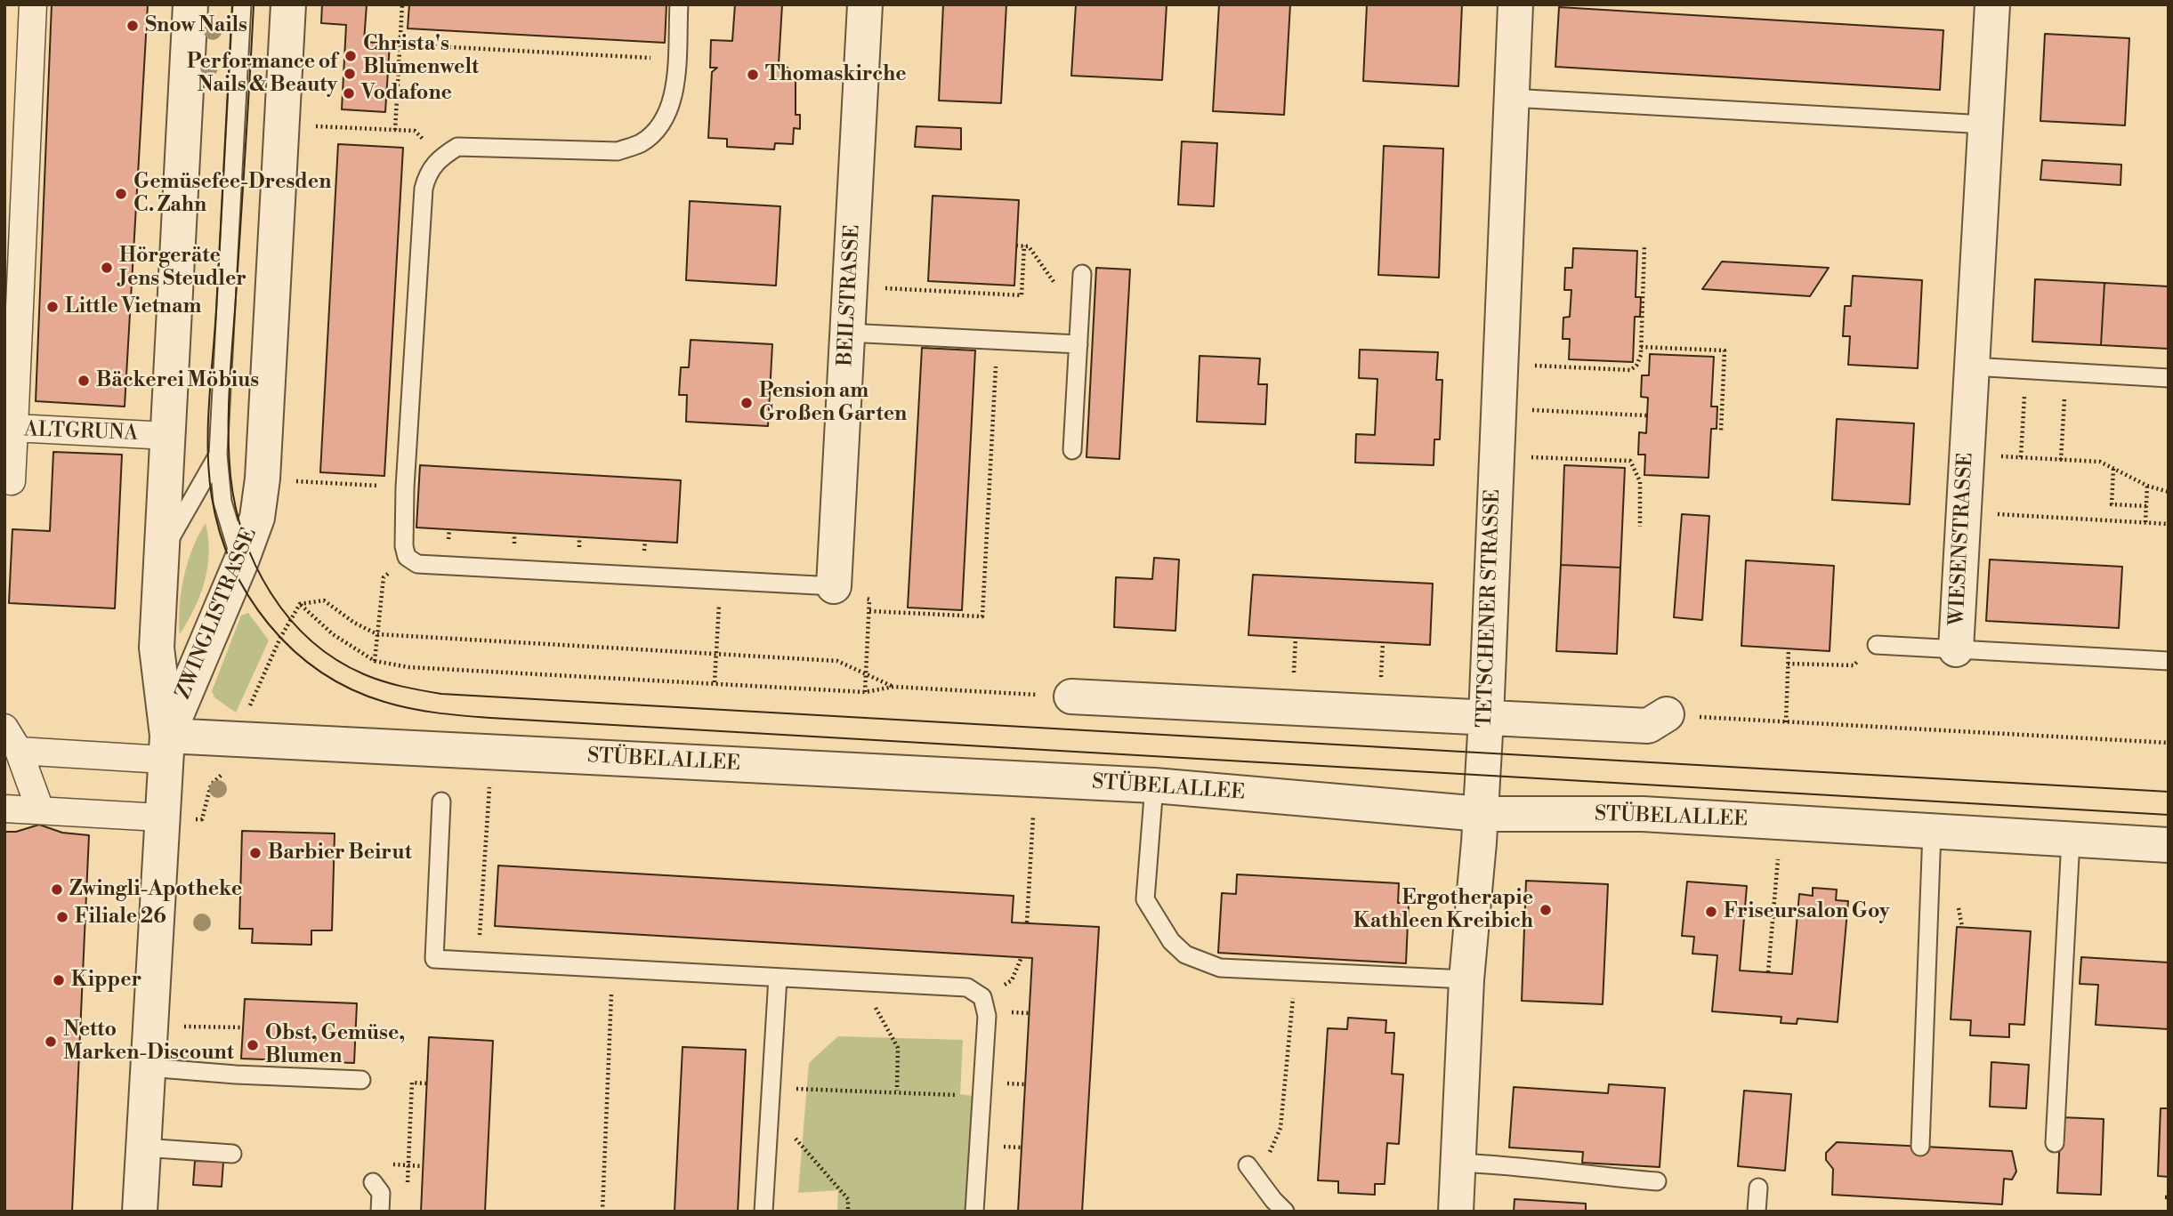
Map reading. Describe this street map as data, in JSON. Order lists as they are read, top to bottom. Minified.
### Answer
{"streets":{"street":["BEILSTRASSE","ALTGRUNA","WIESENSTRASSE","TETSCHENER STRASSE","ZWINGLISTRASSE","STÜBELALLEE"]},"crossings":[["ALTGRUNA","ZWINGLISTRASSE"],["TETSCHENER STRASSE","STÜBELALLEE"],["ZWINGLISTRASSE","STÜBELALLEE"]],"places":["Snow Nails","Christa's Blumenwelt","Performance of Nails & Beauty","Thomaskirche","Vodafone","Gemüsefee-Dresden C. Zahn","Hörgeräte Jens Steudler","Little Vietnam","Bäckerei Möbius","Pension am Großen Garten","Barbier Beirut","Zwingli-Apotheke","Ergotherapie Kathleen Kreibich","Friseursalon Goy","Filiale 26","Kipper","Netto Marken-Discount","Obst, Gemüse, Blumen"]}
